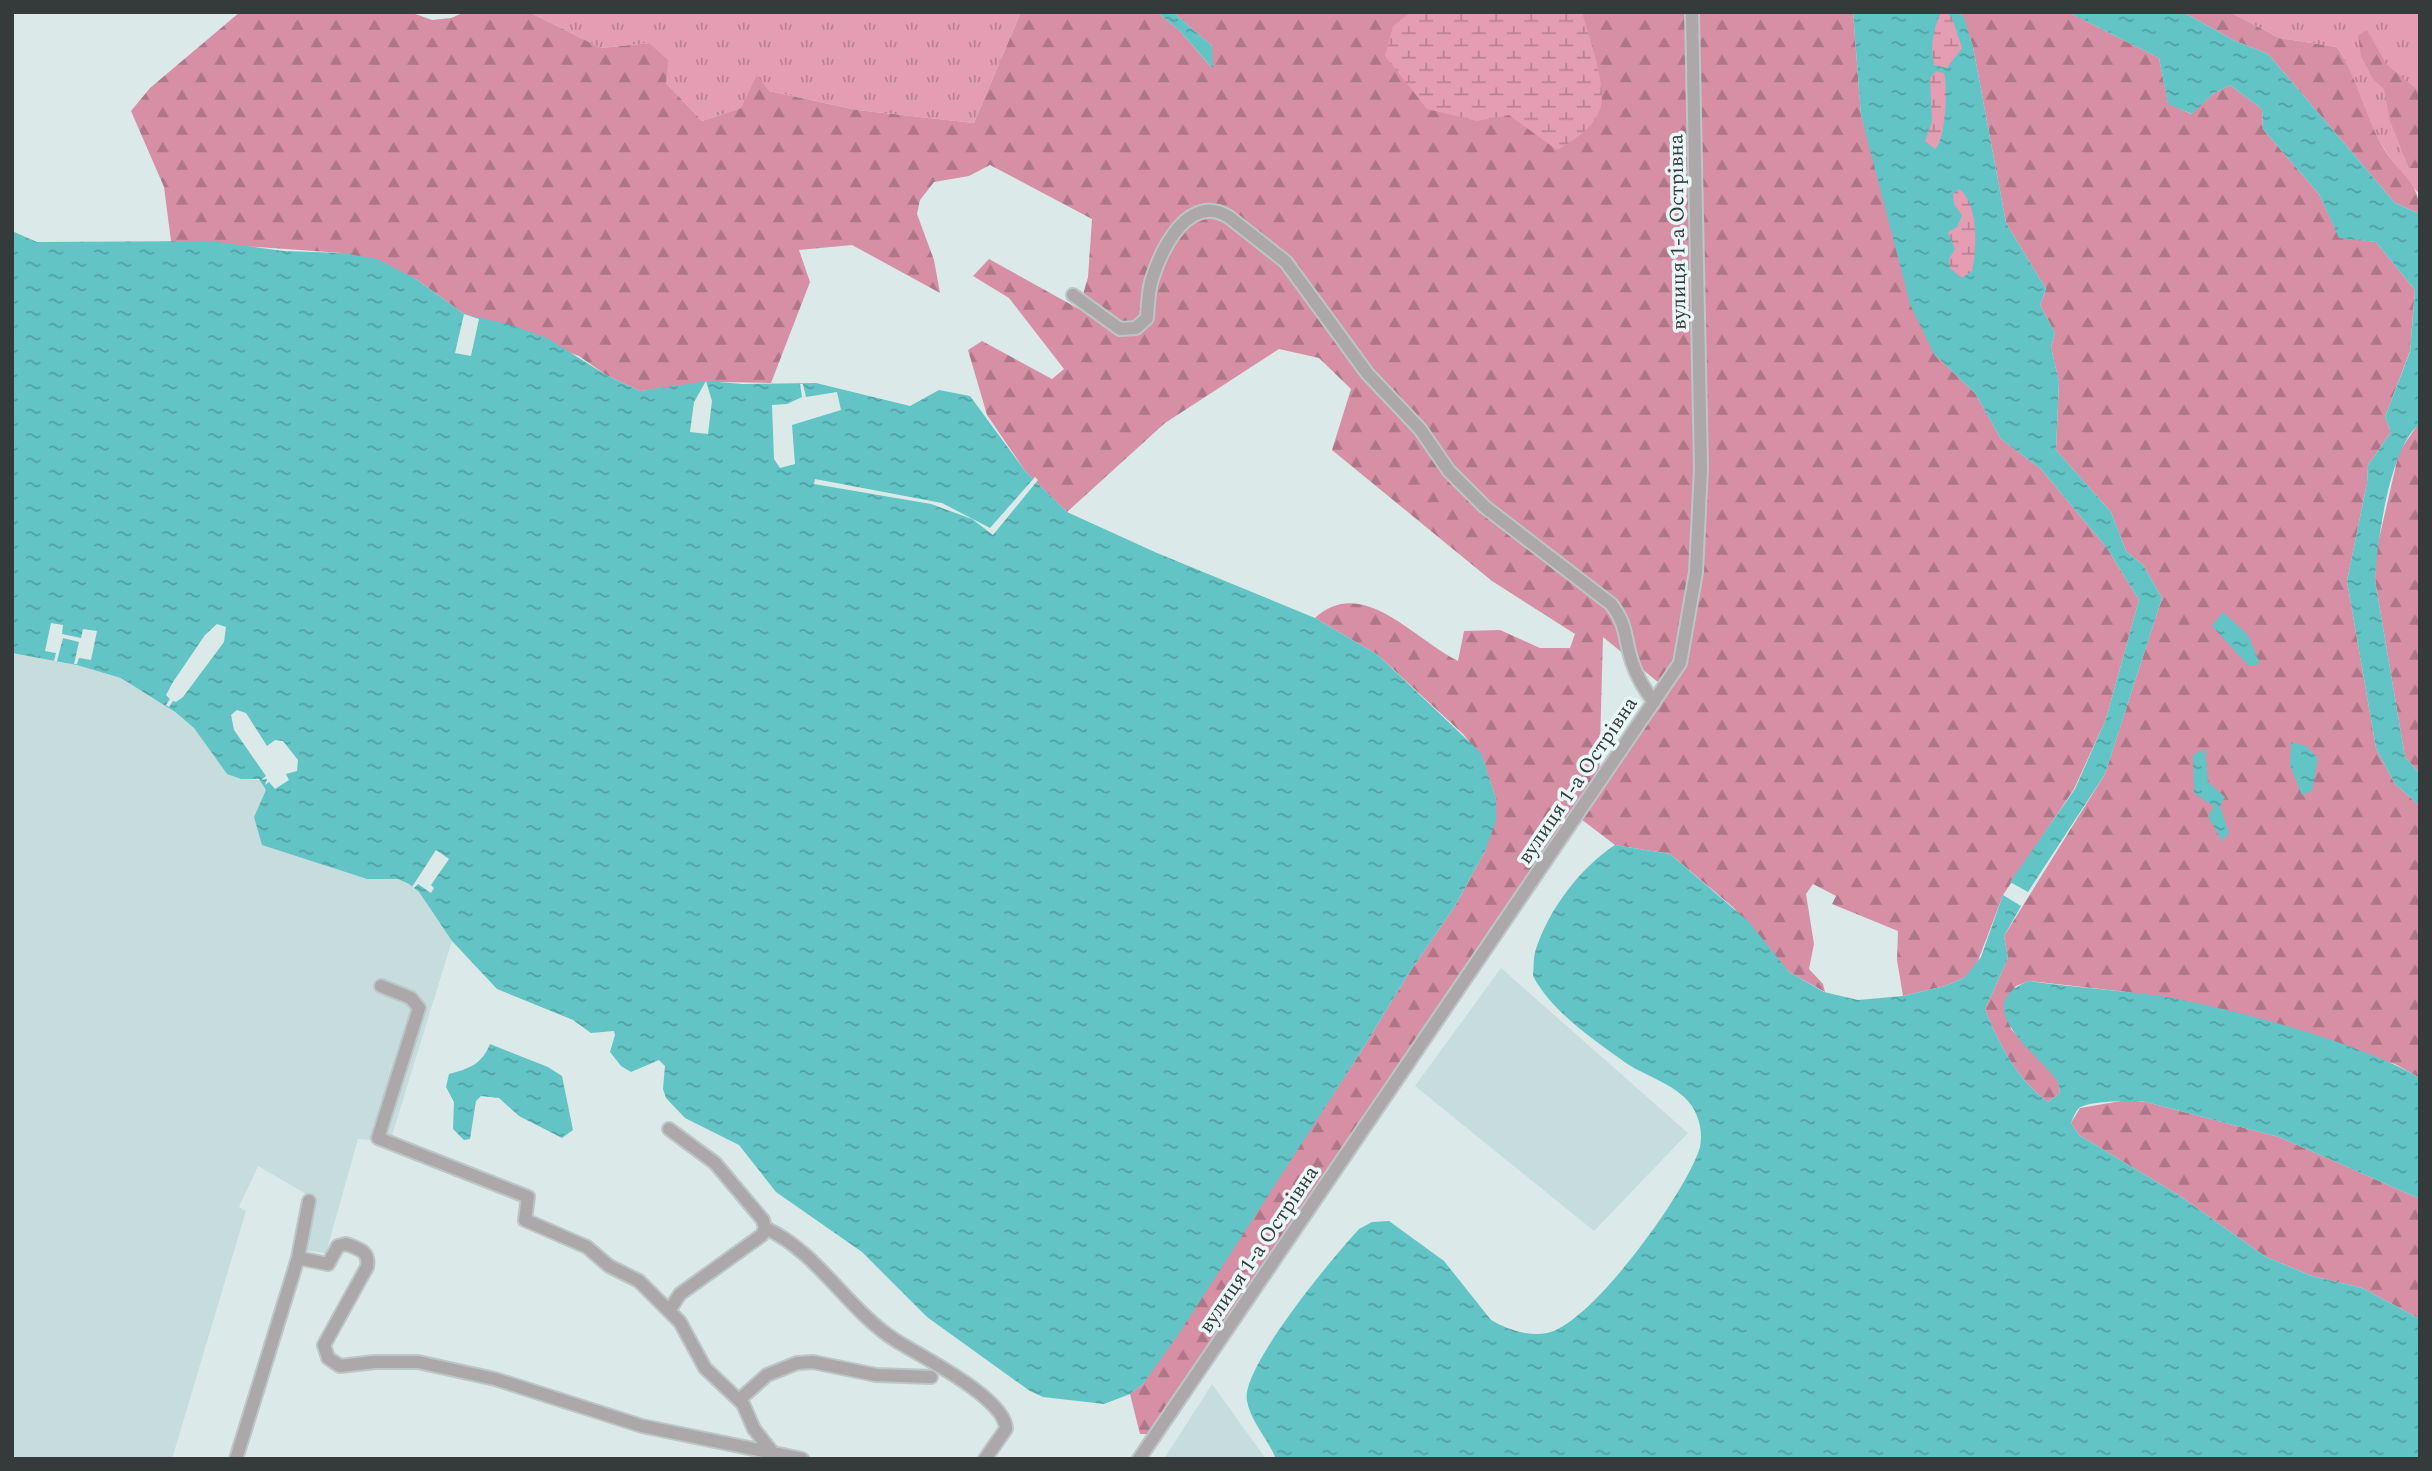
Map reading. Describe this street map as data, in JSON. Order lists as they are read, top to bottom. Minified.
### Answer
{"streets":{"street":["вулиця 1-а Острівна"]}}
